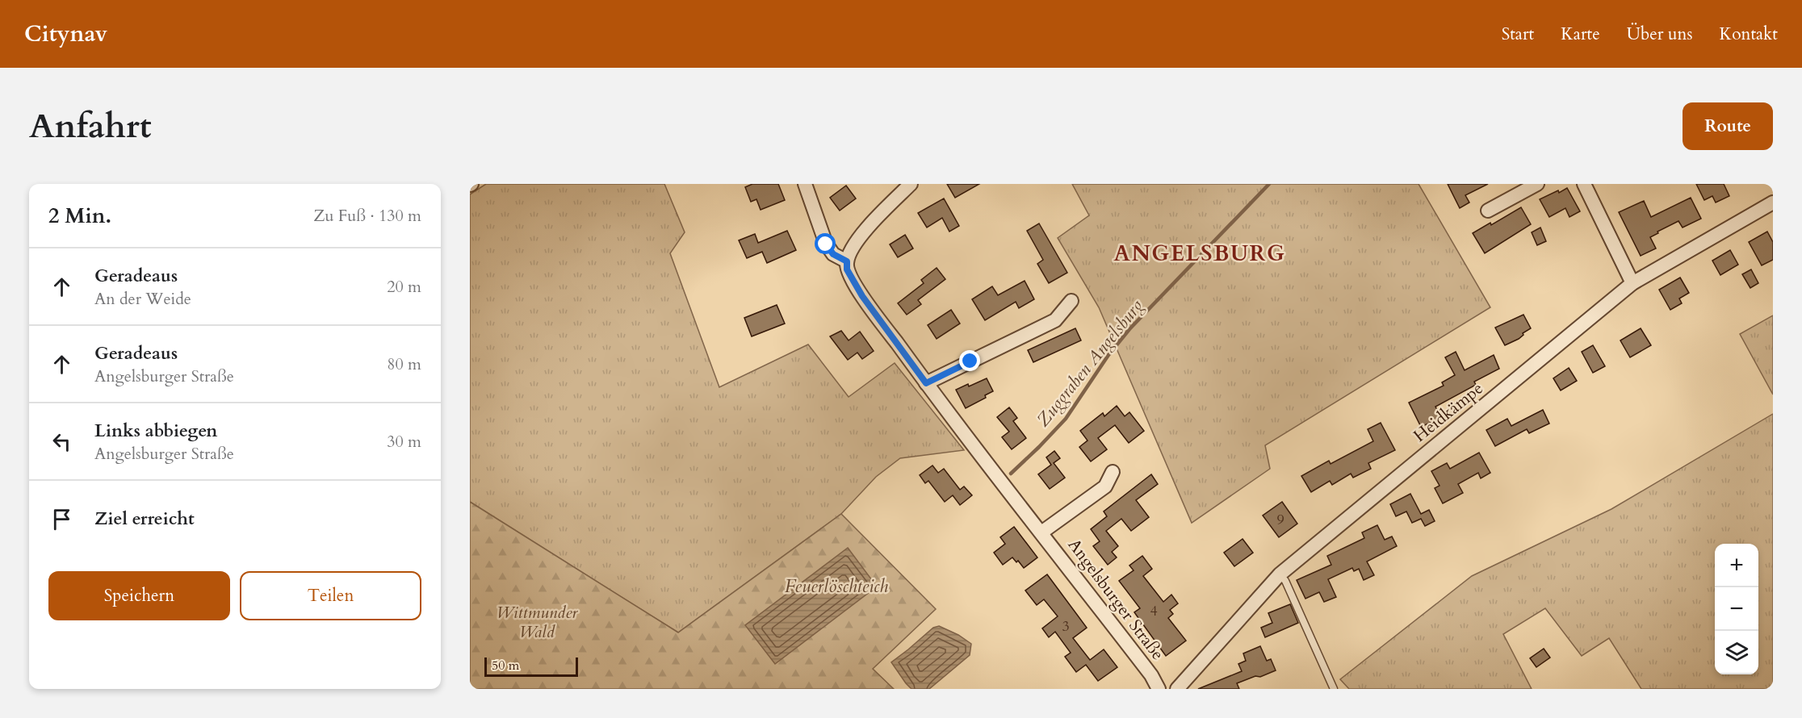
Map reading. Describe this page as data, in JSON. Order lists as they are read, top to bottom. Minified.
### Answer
{"streets":{"street":["Heidkämpe","Angelsburger Straße"]},"districts":["ANGELSBURG"],"water":["Zuggraben Angelsburg","Feuerlöschteich"],"parks":["Wittmunder Wald"],"house_numbers":["9","4","3"],"scale_bar":"50 m","page":{"header":"Citynav","nav":["Start","Karte","Über uns","Kontakt"],"buttons":["Route",["Speichern","Teilen"]],"title":"Anfahrt","heading":["2 Min.","Zu Fuß · 130 m"],"list":[["Geradeaus","An der Weide","20 m"],["Geradeaus","Angelsburger Straße","80 m"],["Links abbiegen","Angelsburger Straße","30 m"],"Ziel erreicht"],"map_buttons":["+","−"],"scale":"50 m"}}
